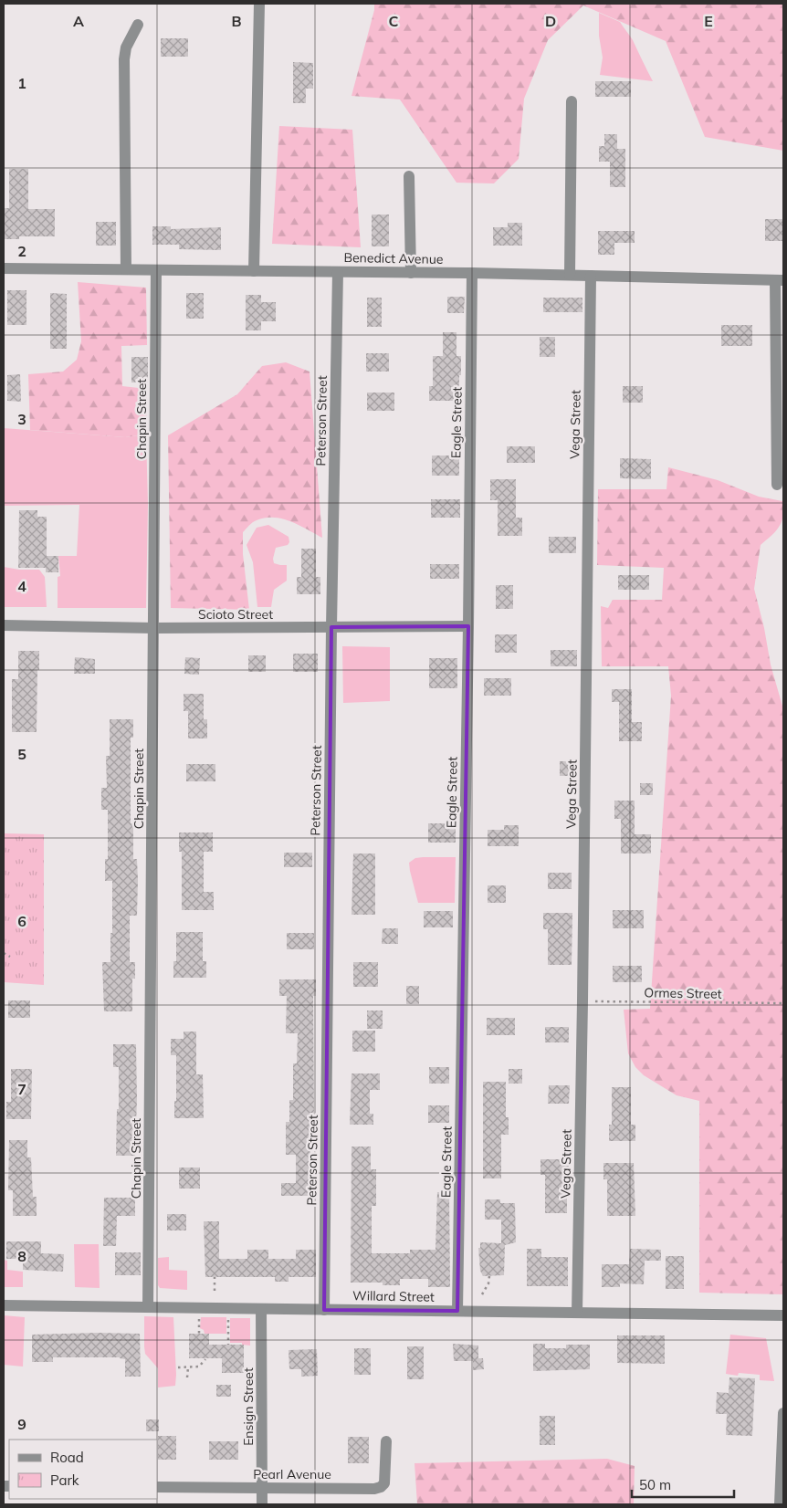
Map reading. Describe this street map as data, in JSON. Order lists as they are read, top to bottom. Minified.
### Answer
{"streets":{"street":["Benedict Avenue","Chapin Street","Peterson Street","Eagle Street","Vega Street","Scioto Street","Willard Street","Ensign Street","Pearl Avenue"],"path":["Ormes Street"]},"crossings":[["Benedict Avenue","Chapin Street"],["Benedict Avenue","Peterson Street"],["Benedict Avenue","Eagle Street"],["Benedict Avenue","Vega Street"],["Chapin Street","Scioto Street"],["Chapin Street","Willard Street"],["Peterson Street","Scioto Street"],["Peterson Street","Willard Street"],["Eagle Street","Scioto Street"],["Eagle Street","Willard Street"],["Vega Street","Ormes Street"],["Vega Street","Willard Street"],["Willard Street","Ensign Street"],["Ensign Street","Pearl Avenue"]],"legend":["Road","Park"],"scale_bar":"50 m","grid":{"columns":["A","B","C","D","E"],"rows":["1","2","3","4","5","6","7","8","9"]}}
